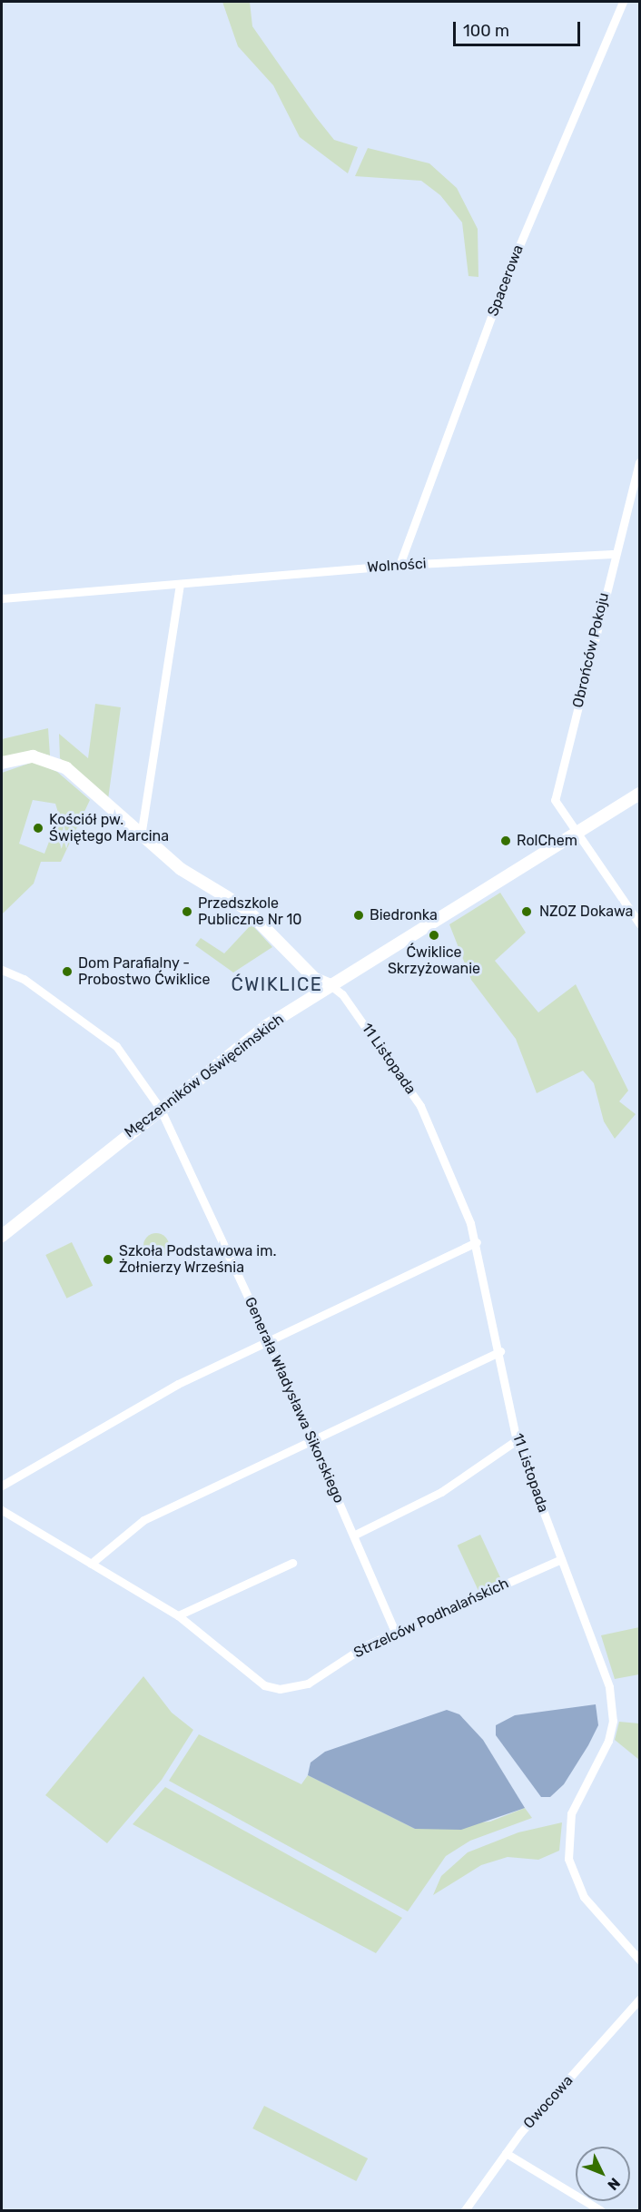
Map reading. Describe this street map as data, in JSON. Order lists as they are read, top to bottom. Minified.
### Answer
{"streets":{"main road":["Męczenników Oświęcimskich"],"street":["Spacerowa","Wolności","Obrońców Pokoju","11 Listopada","Generała Władysława Sikorskiego","Strzelców Podhalańskich","Owocowa"]},"crossings":[["Spacerowa","Wolności"],["Wolności","Obrońców Pokoju"],["Obrońców Pokoju","Męczenników Oświęcimskich"],["11 Listopada","Męczenników Oświęcimskich"],["11 Listopada","Strzelców Podhalańskich"],["Męczenników Oświęcimskich","Generała Władysława Sikorskiego"],["Generała Władysława Sikorskiego","Strzelców Podhalańskich"]],"districts":["ĆWIKLICE"],"places":["Kościół pw. Świętego Marcina","RolChem","Przedszkole Publiczne Nr 10","NZOZ Dokawa","Biedronka","Ćwiklice Skrzyżowanie","Dom Parafialny - Probostwo Ćwiklice","Szkoła Podstawowa im. Żołnierzy Września"],"scale_bar":"100 m","north":"bottom right"}
